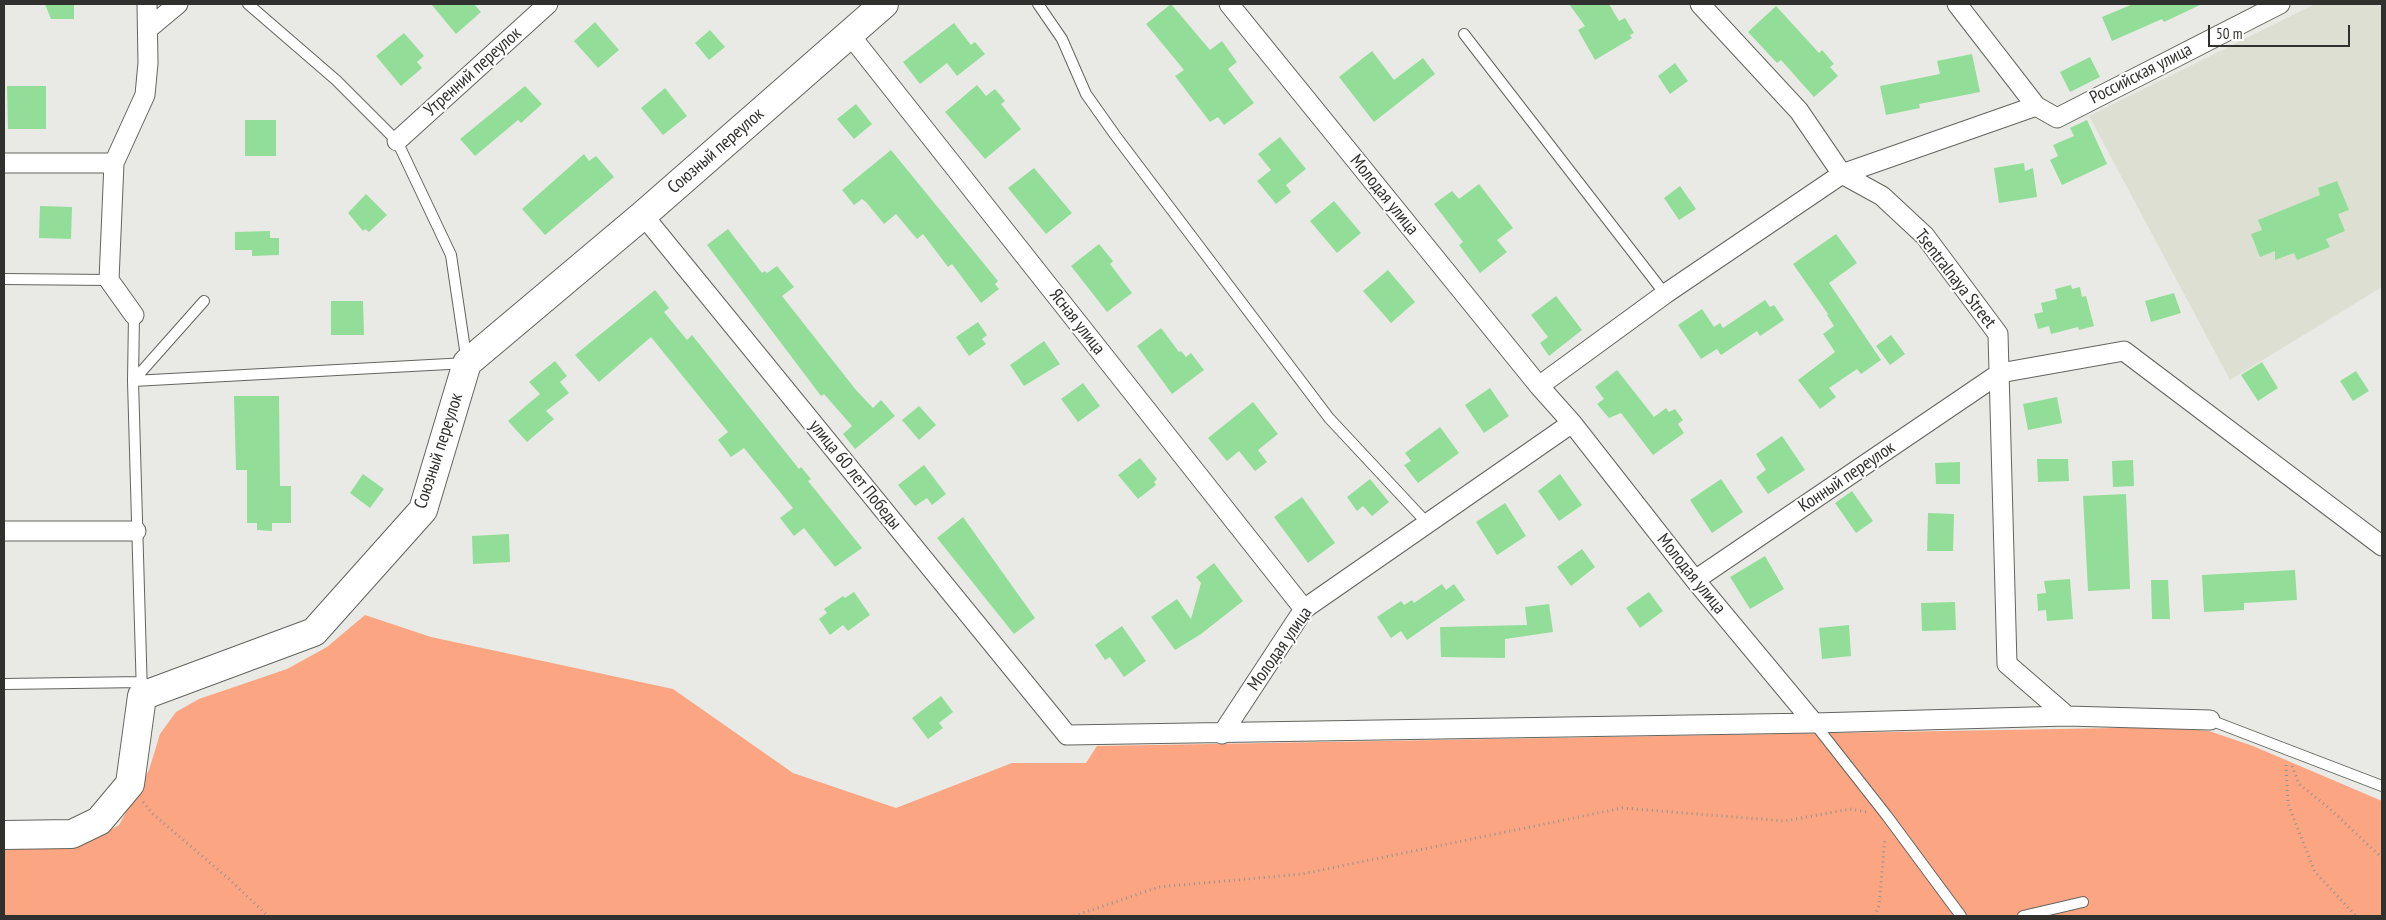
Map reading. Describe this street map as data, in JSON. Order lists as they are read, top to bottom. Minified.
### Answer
{"streets":{"street":["Утренний переулок","Российская улица","Союзный переулок","Молодая улица","Tsentralnaya Street","Ясная улица","улица 60 лет Победы","Конный переулок"]},"crossings":[["Союзный переулок","Ясная улица"],["Союзный переулок","улица 60 лет Победы"],["Молодая улица","Ясная улица"],["Молодая улица","улица 60 лет Победы"],["Молодая улица","Конный переулок"],["Tsentralnaya Street","Конный переулок"]],"scale_bar":"50 m"}
